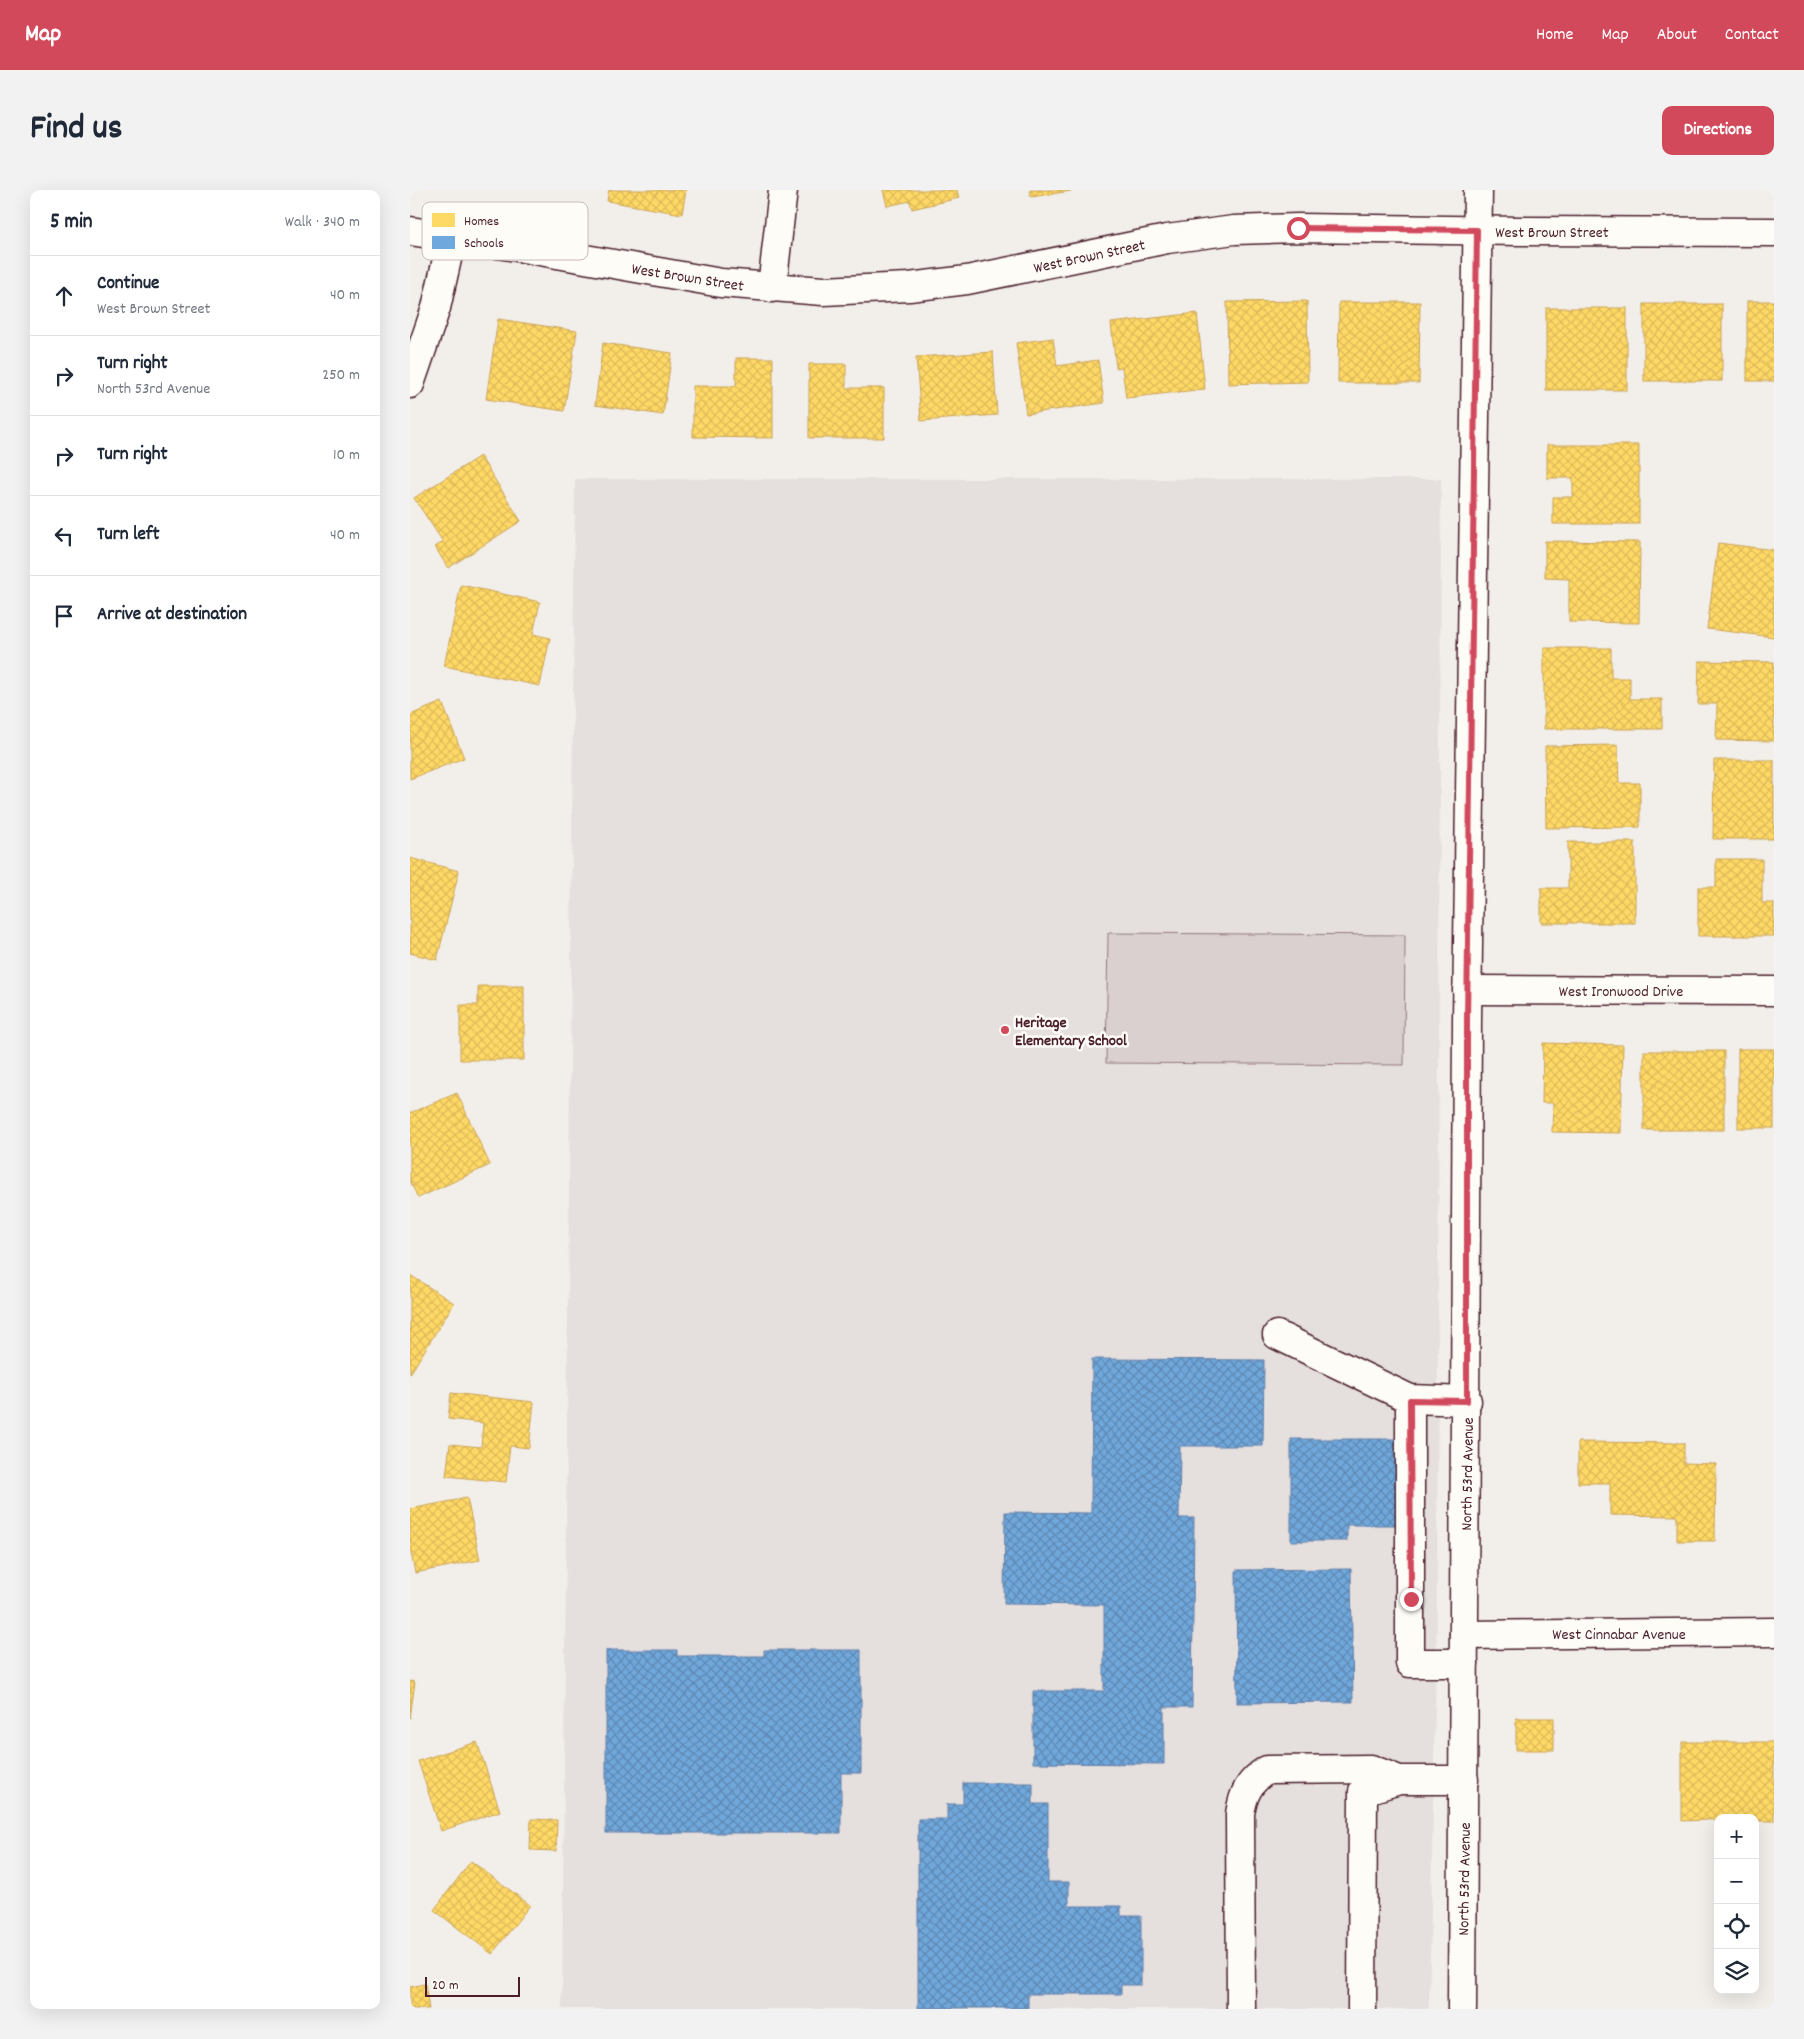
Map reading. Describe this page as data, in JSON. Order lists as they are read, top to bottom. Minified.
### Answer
{"streets":{"street":["West Brown Street","West Ironwood Drive","North 53rd Avenue","West Cinnabar Avenue"]},"crossings":[["West Brown Street","North 53rd Avenue"],["West Ironwood Drive","North 53rd Avenue"],["North 53rd Avenue","West Cinnabar Avenue"]],"places":["Heritage Elementary School"],"legend":["Homes","Schools"],"scale_bar":"20 m","page":{"header":"Map","nav":["Home","Map","About","Contact"],"title":"Find us","buttons":"Directions","heading":["5 min","Walk · 340 m"],"list":[["Continue","West Brown Street","40 m"],["Turn right","North 53rd Avenue","250 m"],["Turn right","10 m"],["Turn left","40 m"],"Arrive at destination"],"map_buttons":["+","−"],"scale":"20 m"}}
